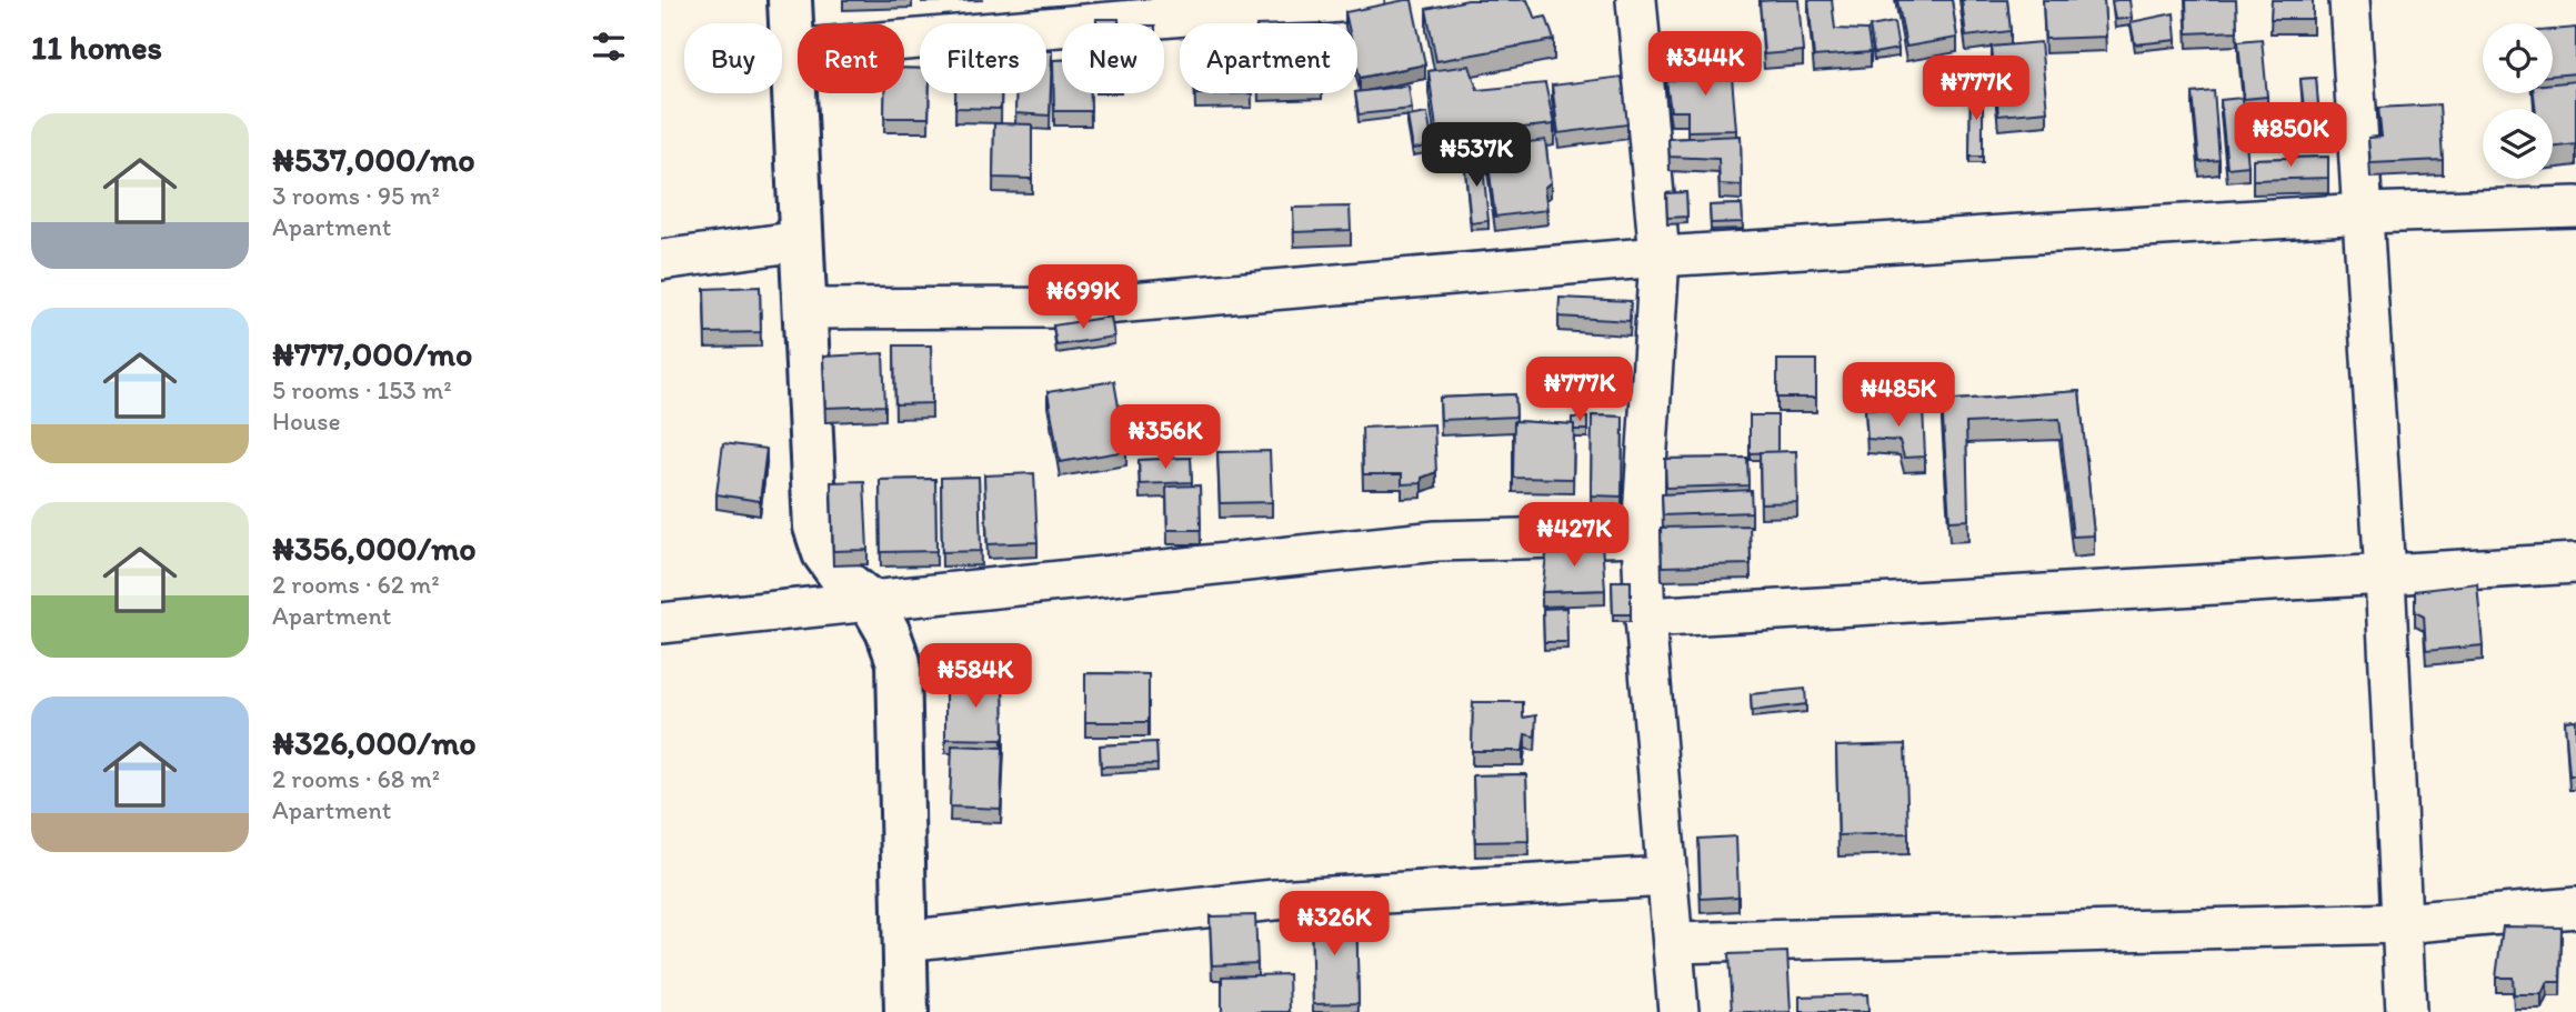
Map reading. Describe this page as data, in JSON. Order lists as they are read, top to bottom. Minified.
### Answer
{"page":{"heading":"11 homes","chip":["Buy","Rent","Filters","New","Apartment"],"price":["₦344K","₦777K","₦850K","₦537K","₦699K","₦777K","₦485K","₦356K","₦427K","₦584K","₦326K"],"list":[{"name":"₦537,000/mo","note":"3 rooms · 95 m² · Apartment"},{"name":"₦777,000/mo","note":"5 rooms · 153 m² · House"},{"name":"₦356,000/mo","note":"2 rooms · 62 m² · Apartment"},{"name":"₦326,000/mo","note":"2 rooms · 68 m² · Apartment"}]}}
